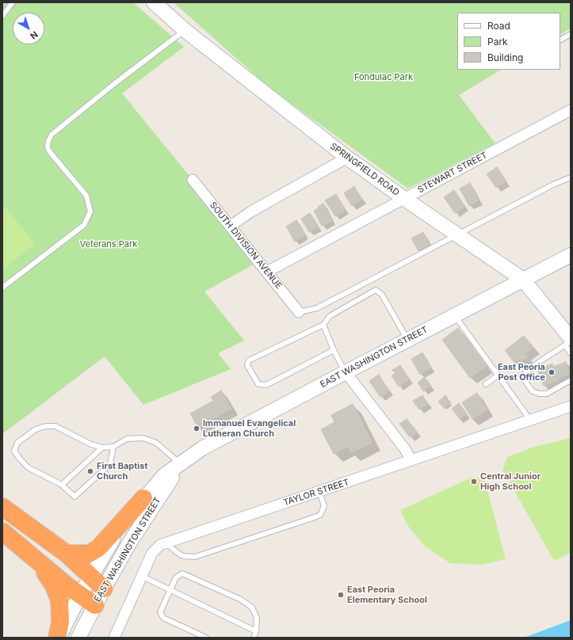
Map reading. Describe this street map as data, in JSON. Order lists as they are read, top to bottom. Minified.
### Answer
{"streets":{"main road":["SPRINGFIELD ROAD","EAST WASHINGTON STREET"],"street":["STEWART STREET","SOUTH DIVISION AVENUE","TAYLOR STREET"]},"crossings":[["SPRINGFIELD ROAD","STEWART STREET"],["SPRINGFIELD ROAD","EAST WASHINGTON STREET"],["STEWART STREET","SOUTH DIVISION AVENUE"]],"parks":["Fondulac Park","Veterans Park"],"places":["East Peoria Post Office","Immanuel Evangelical Lutheran Church","First Baptist Church","Central Junior High School","East Peoria Elementary School"],"legend":["Road","Park","Building"],"north":"bottom right"}
